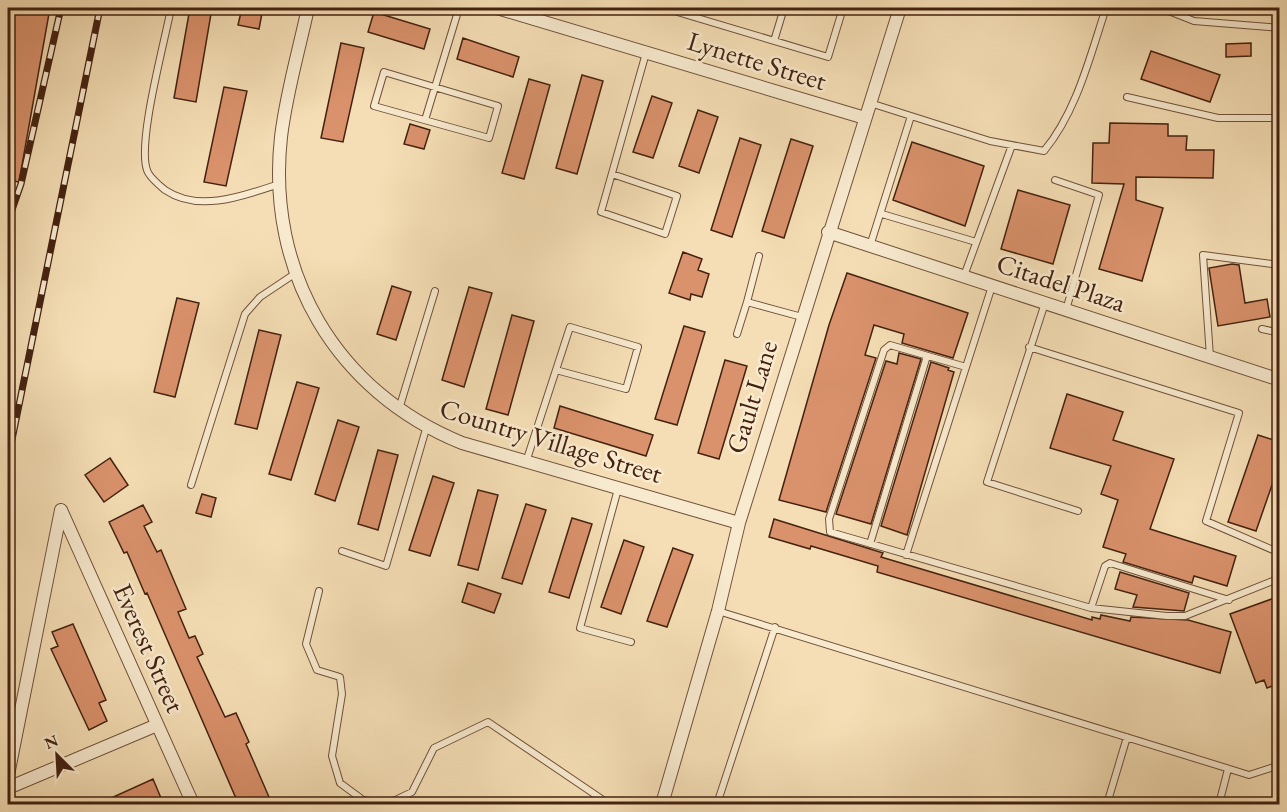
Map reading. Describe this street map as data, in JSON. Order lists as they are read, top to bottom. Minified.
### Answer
{"streets":{"street":["Lynette Street","Citadel Plaza","Gault Lane","Country Village Street","Everest Street"]},"crossings":[["Lynette Street","Gault Lane"],["Citadel Plaza","Gault Lane"],["Gault Lane","Country Village Street"]],"north":"top left"}
